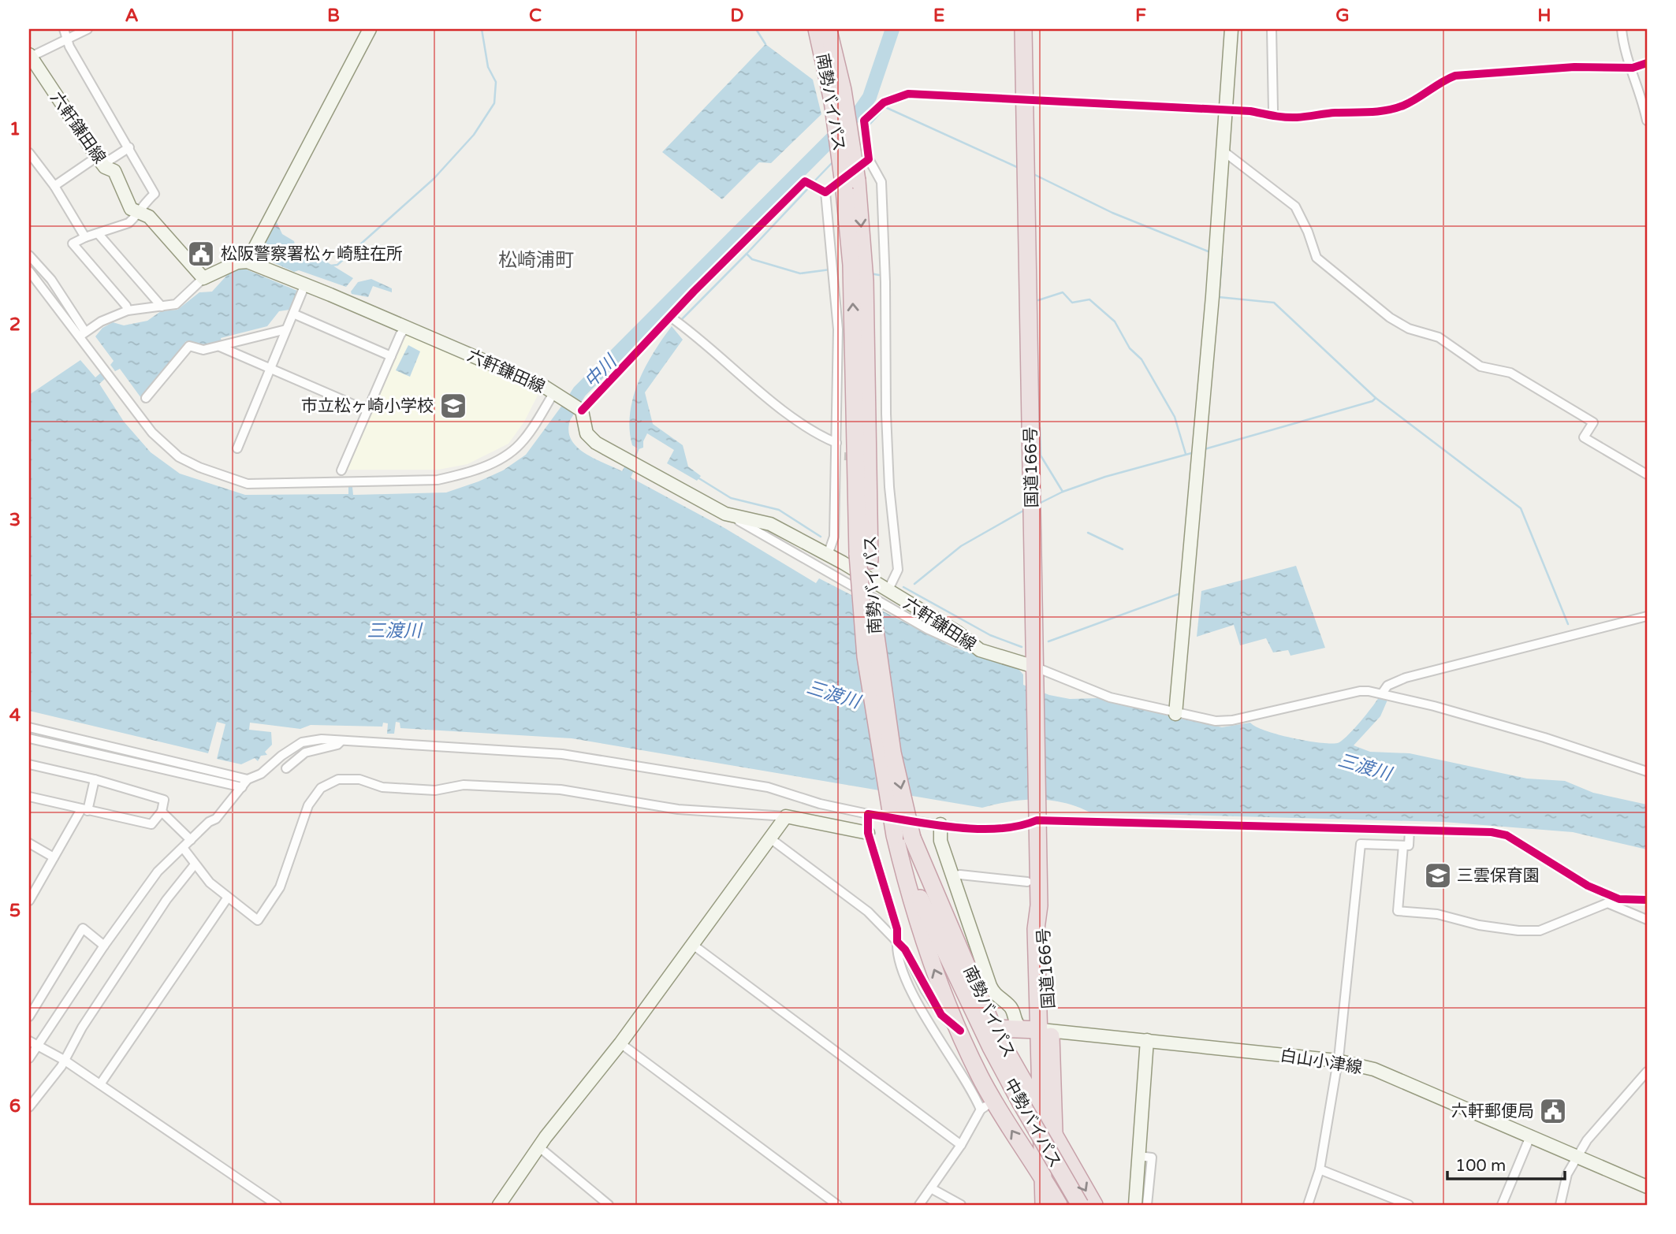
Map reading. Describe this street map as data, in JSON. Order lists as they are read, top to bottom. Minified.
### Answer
{"streets":{"highway":["南勢バイパス","国道166号","中勢バイパス"],"street":["六軒鎌田線","白山小津線"]},"crossings":[["南勢バイパス","中勢バイパス"],["六軒鎌田線","国道166号"],["国道166号","白山小津線"]],"districts":["松崎浦町"],"water":["中川","三渡川"],"places":{"public building":["松阪警察署松ヶ崎駐在所","六軒郵便局"],"school or university":["市立松ヶ崎小学校","三雲保育園"]},"scale_bar":"100 m","grid":{"columns":["A","B","C","D","E","F","G","H"],"rows":["1","2","3","4","5","6"]}}
